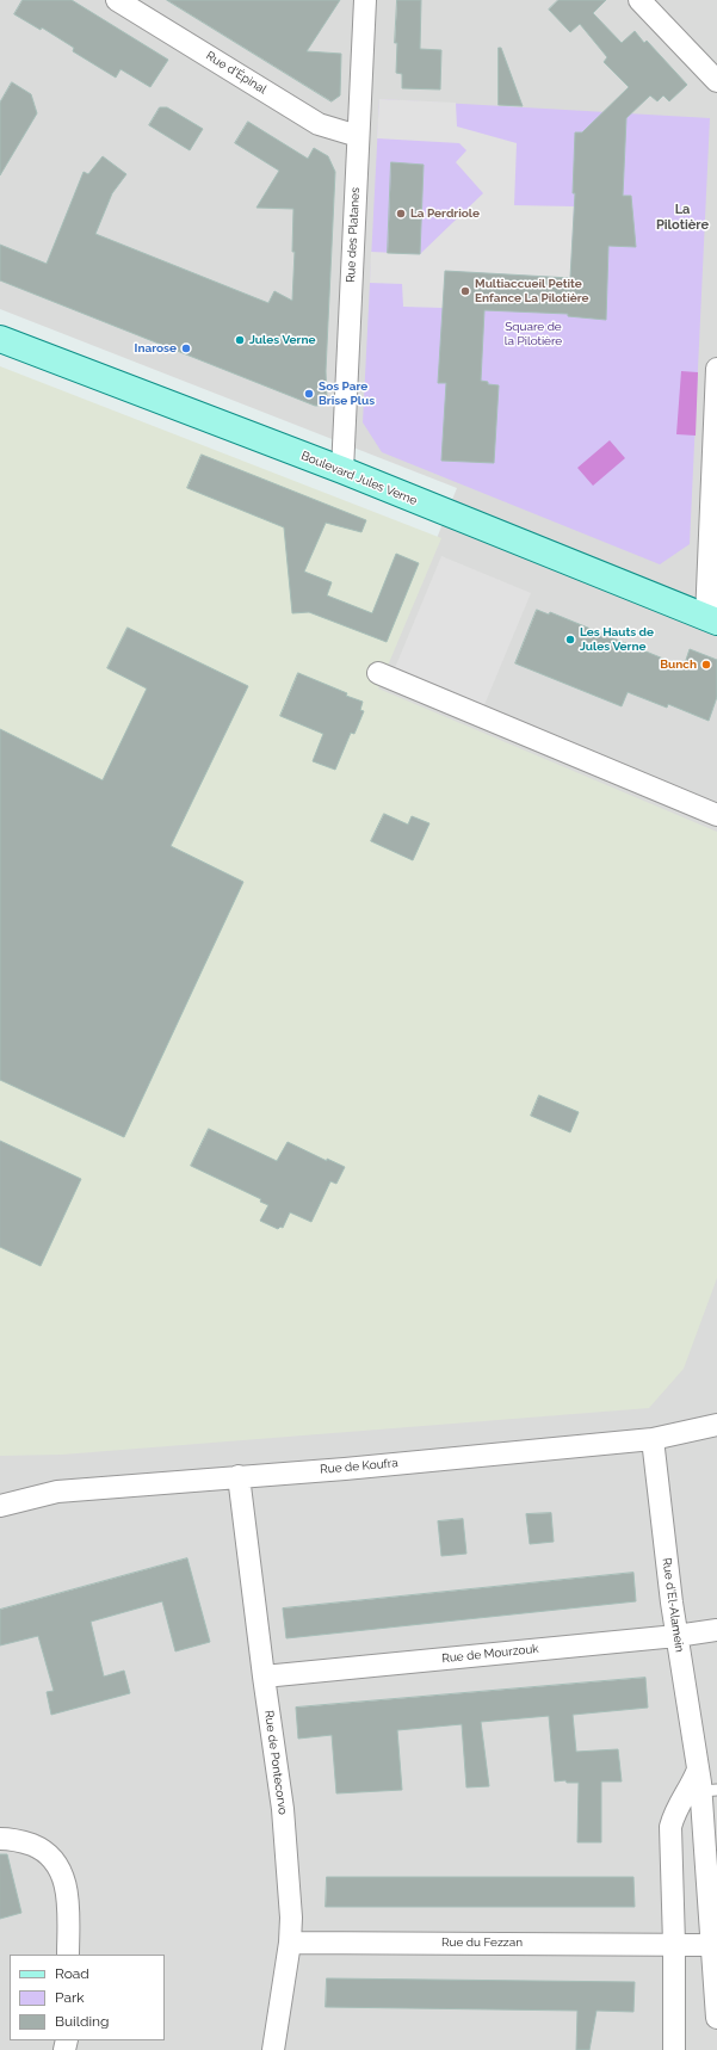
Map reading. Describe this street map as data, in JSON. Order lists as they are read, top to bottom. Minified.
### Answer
{"streets":{"main road":["Boulevard Jules Verne"],"street":["Rue d'Épinal","Rue des Platanes","Rue de Koufra","Rue d'El-Alamein","Rue de Mourzouk","Rue de Pontecorvo","Rue du Fezzan"]},"crossings":[["Rue d'Épinal","Rue des Platanes"],["Rue des Platanes","Boulevard Jules Verne"],["Rue de Koufra","Rue d'El-Alamein"],["Rue de Koufra","Rue de Pontecorvo"],["Rue d'El-Alamein","Rue de Mourzouk"],["Rue de Mourzouk","Rue de Pontecorvo"],["Rue de Pontecorvo","Rue du Fezzan"]],"districts":["La Pilotière"],"parks":["Square de la Pilotière"],"places":["La Perdriole","Multiaccueil Petite Enfance La Pilotière","Jules Verne","Inarose","Sos Pare Brise Plus","Les Hauts de Jules Verne","Bunch"],"legend":["Road","Park","Building"]}
